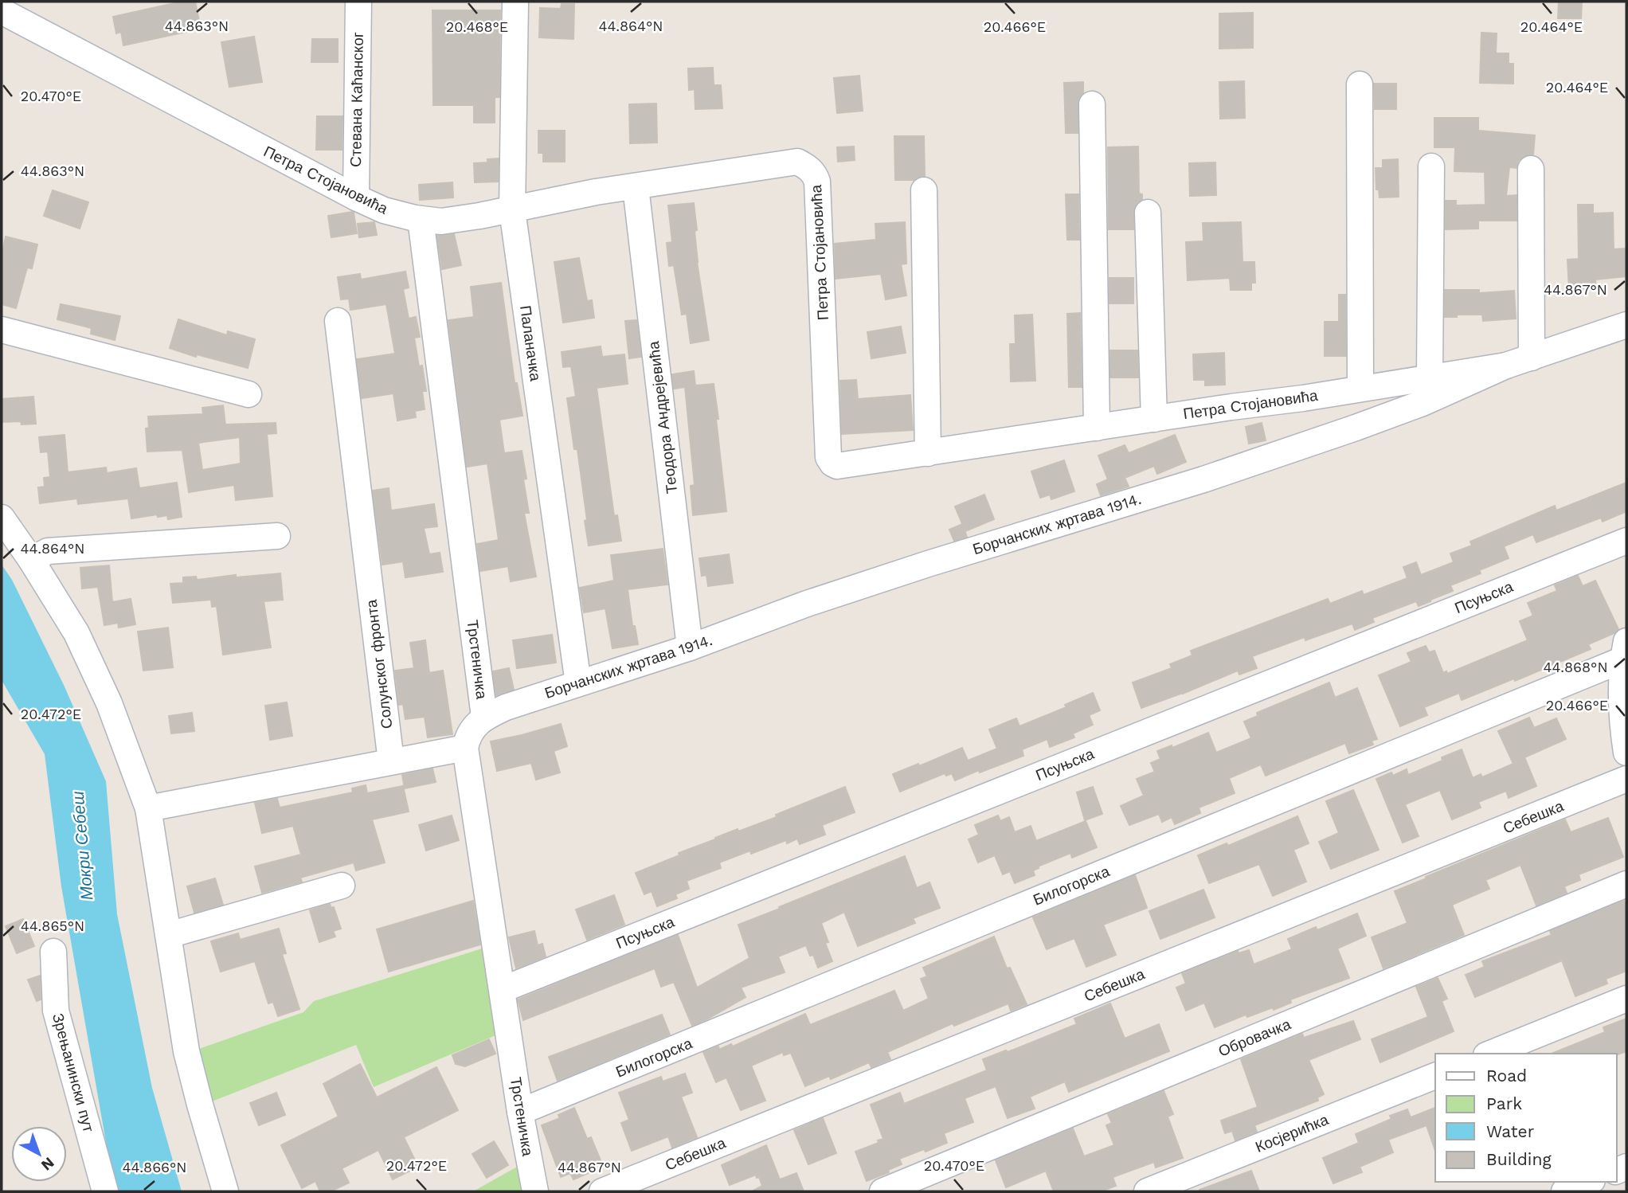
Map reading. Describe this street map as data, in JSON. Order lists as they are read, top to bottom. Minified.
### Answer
{"streets":{"street":["Стевана Каћанског","Петра Стојановића","Паланачка","Теодора Андрејевића","Борчанских жртава 1914.","Псуњска","Трстеничка","Солунског фронта","Себешка","Билогорска","Обровачка","Зрењанински пут","Косјерићка"]},"crossings":[["Стевана Каћанског","Петра Стојановића"],["Петра Стојановића","Паланачка"],["Петра Стојановића","Теодора Андрејевића"],["Петра Стојановића","Борчанских жртава 1914."],["Петра Стојановића","Трстеничка"],["Паланачка","Борчанских жртава 1914."],["Теодора Андрејевића","Борчанских жртава 1914."],["Борчанских жртава 1914.","Трстеничка"],["Псуњска","Трстеничка"],["Трстеничка","Билогорска"]],"water":["Мокри Себеш"],"legend":["Road","Park","Water","Building"],"north":"bottom right","coordinates":["44.863°N","44.864°N","20.464°E","20.466°E","20.468°E","20.470°E","44.867°N","44.868°N","20.472°E","44.865°N","44.866°N"]}
